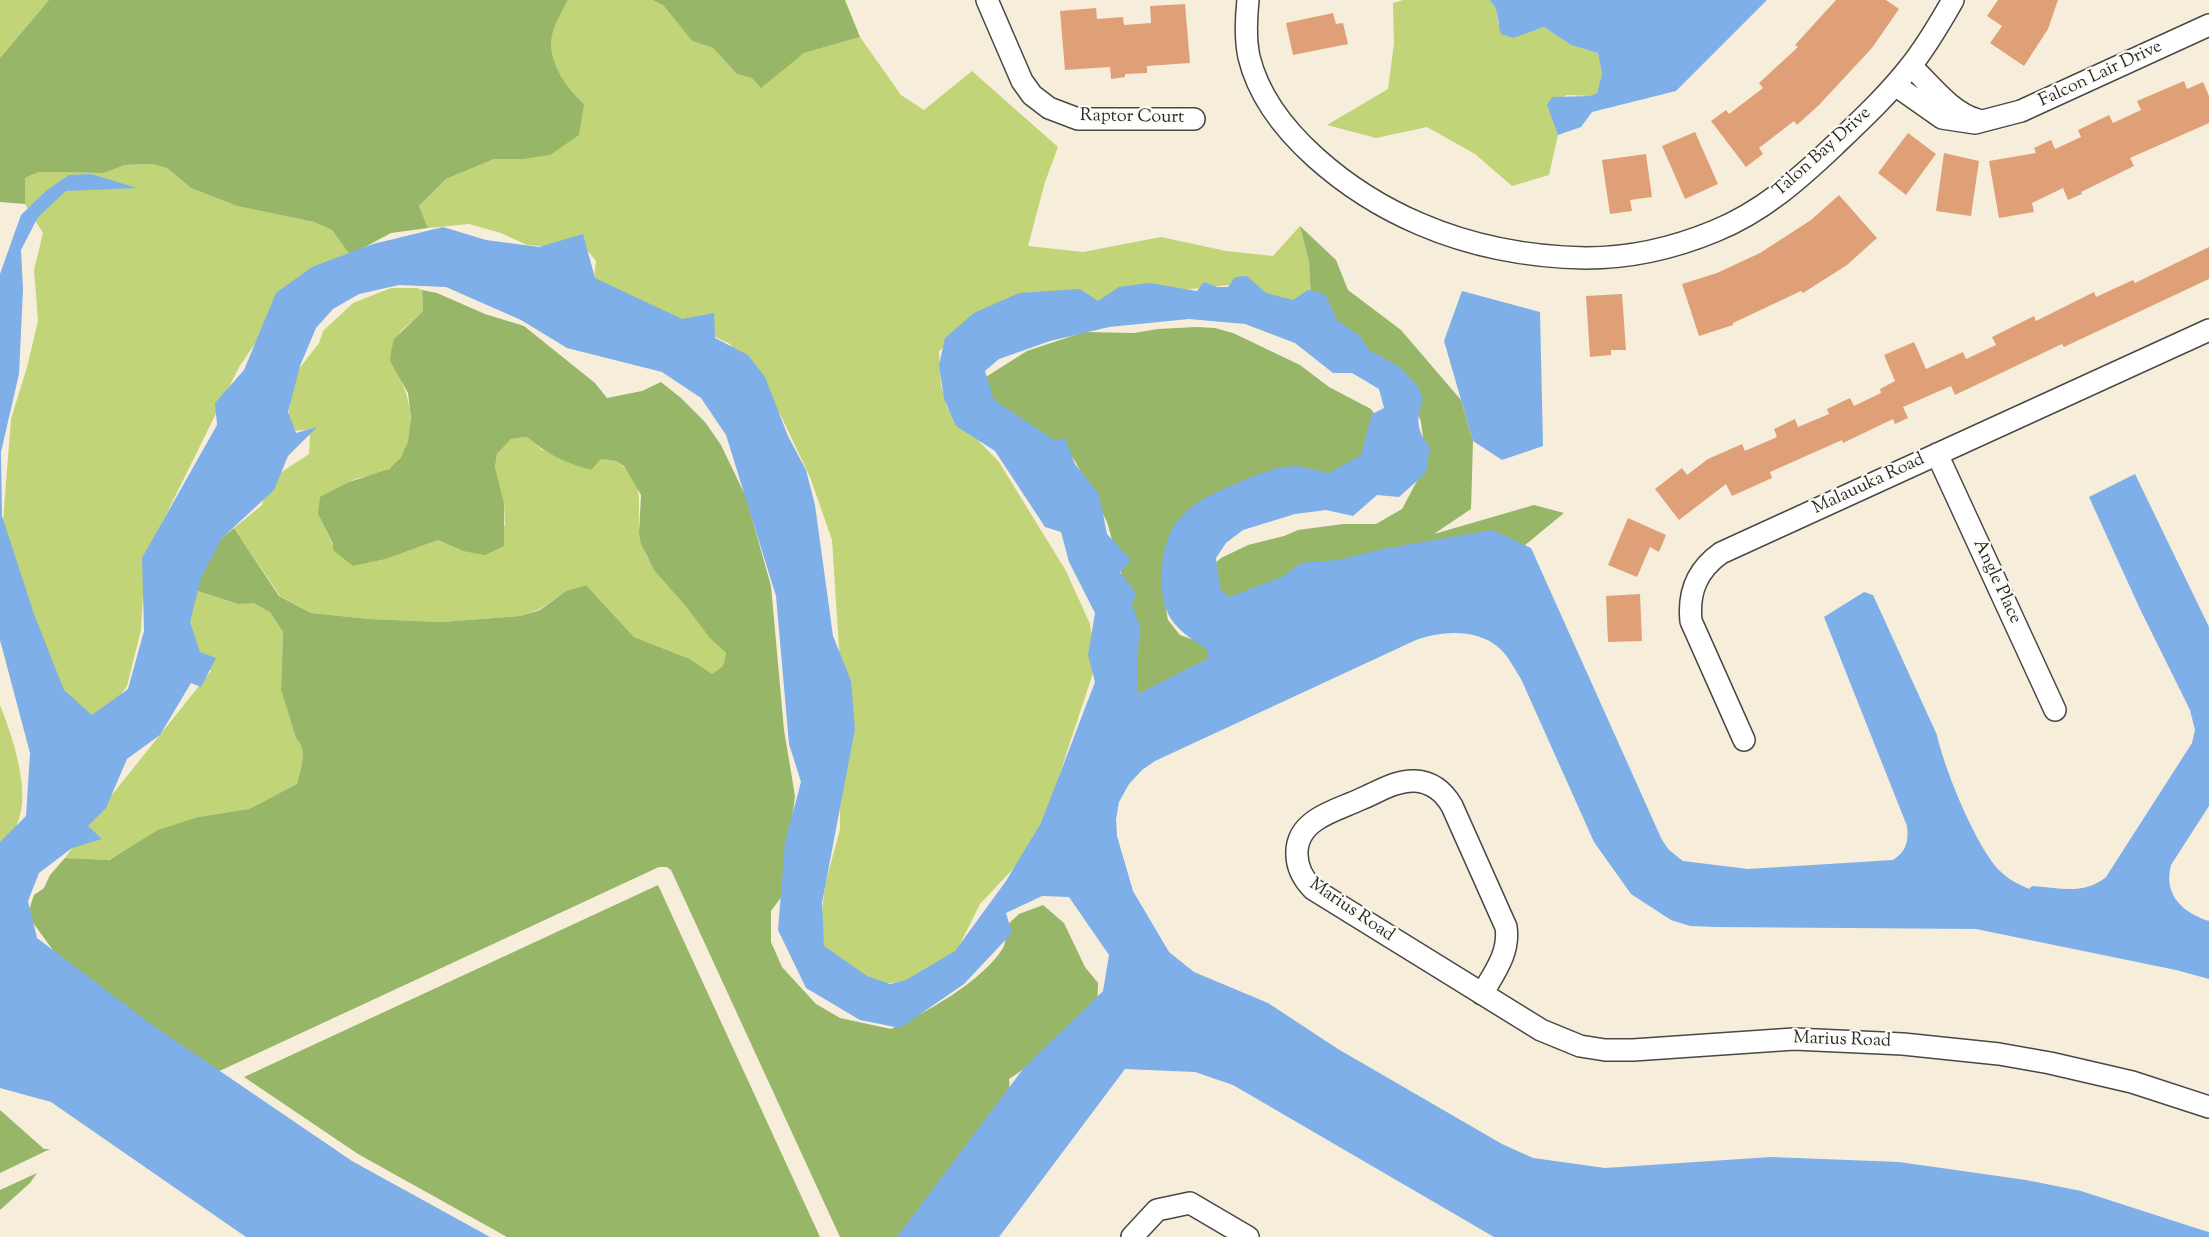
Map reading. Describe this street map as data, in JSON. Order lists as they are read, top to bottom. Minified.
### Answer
{"streets":{"street":["Falcon Lair Drive","Raptor Court","Talon Bay Drive","Malauuka Road","Angle Place","Marius Road"]},"crossings":[["Falcon Lair Drive","Talon Bay Drive"],["Malauuka Road","Angle Place"]]}
